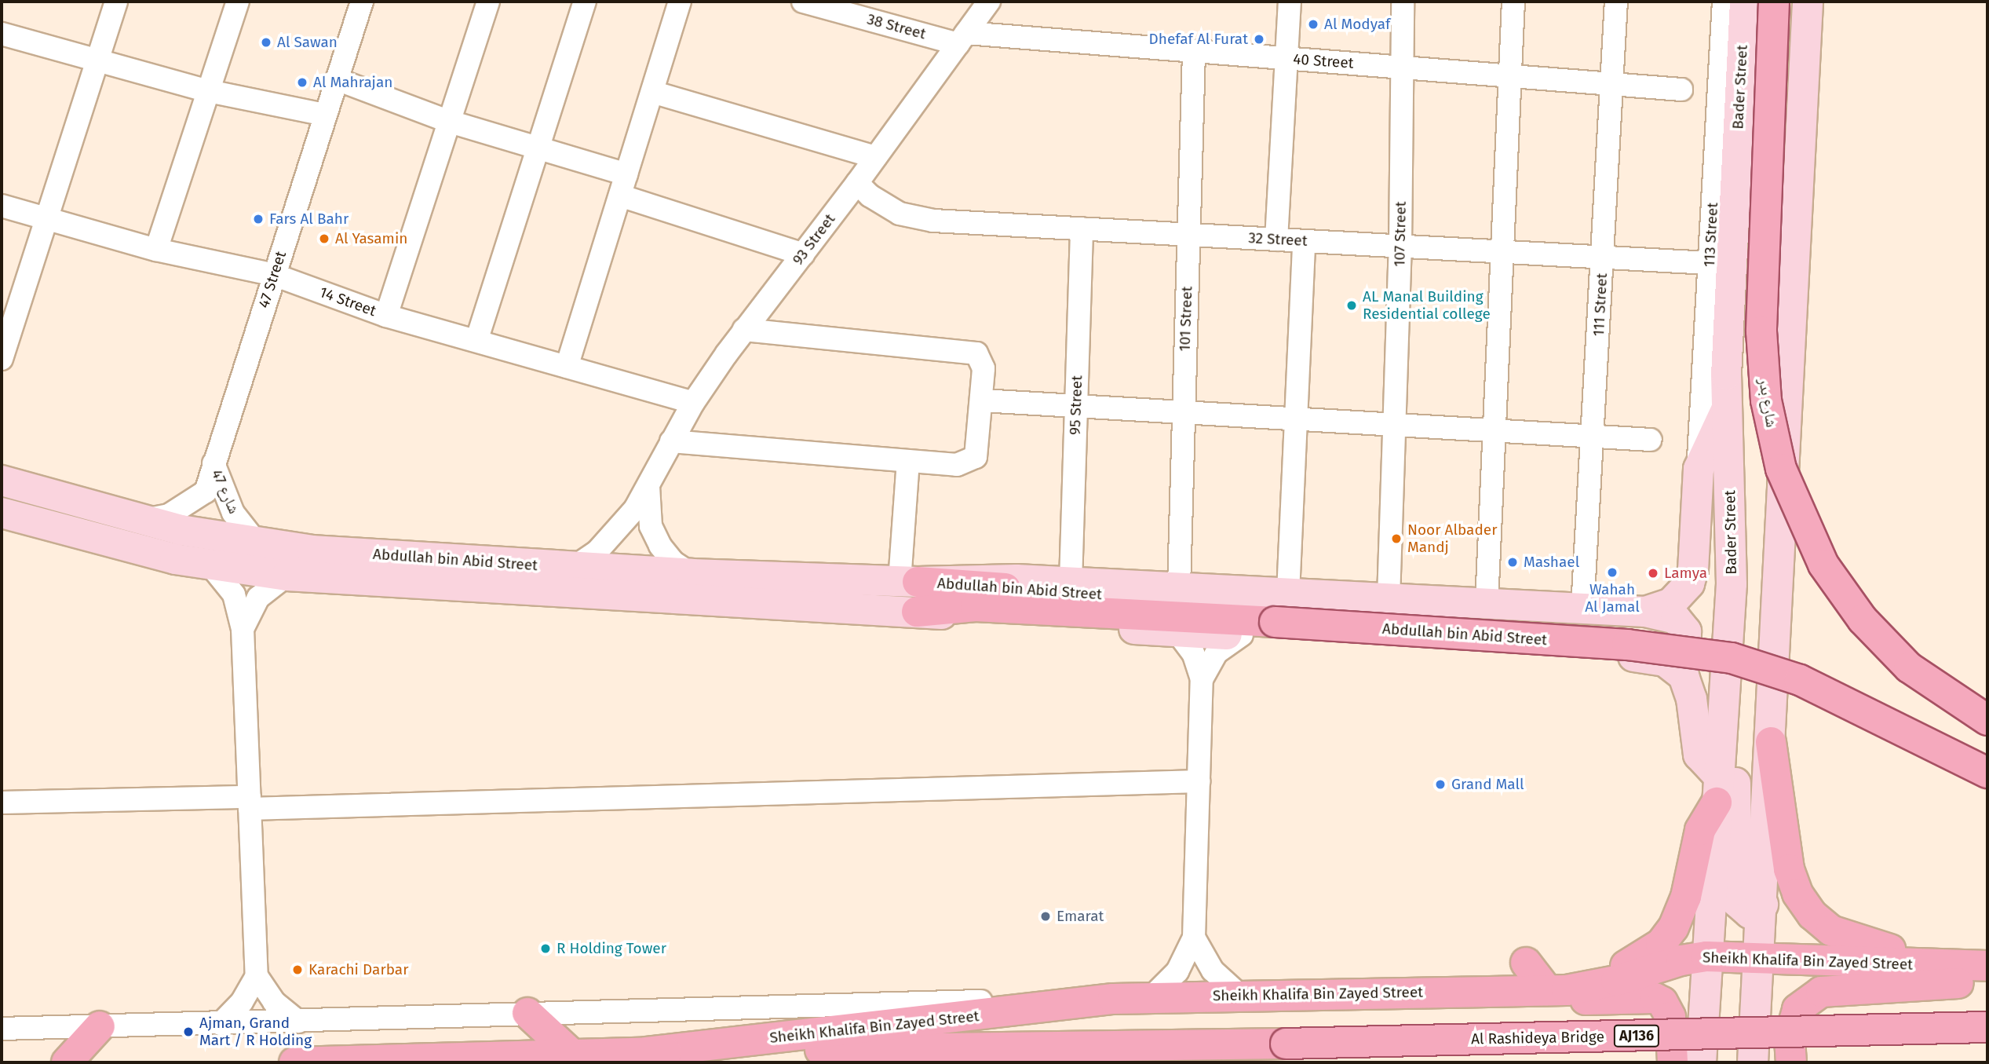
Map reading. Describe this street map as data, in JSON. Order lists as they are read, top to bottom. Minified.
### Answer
{"streets":{"main road":["Bader Street","شارع بدر","Abdullah bin Abid Street","Sheikh Khalifa Bin Zayed Street","AJ136","Al Rashideya Bridge"],"street":["38 Street","40 Street","107 Street","113 Street","93 Street","32 Street","47 Street","14 Street","111 Street","101 Street","95 Street","شارع 47"]},"crossings":[["38 Street","40 Street"],["38 Street","93 Street"],["40 Street","107 Street"],["40 Street","93 Street"],["40 Street","111 Street"],["40 Street","101 Street"],["Bader Street","Abdullah bin Abid Street"],["Bader Street","Sheikh Khalifa Bin Zayed Street"],["107 Street","32 Street"],["107 Street","Abdullah bin Abid Street"],["113 Street","32 Street"],["113 Street","Abdullah bin Abid Street"],["93 Street","32 Street"],["93 Street","14 Street"],["93 Street","Abdullah bin Abid Street"],["32 Street","111 Street"],["32 Street","101 Street"],["32 Street","95 Street"],["47 Street","14 Street"],["47 Street","شارع 47"],["111 Street","Abdullah bin Abid Street"],["101 Street","Abdullah bin Abid Street"],["95 Street","Abdullah bin Abid Street"],["شارع 47","Abdullah bin Abid Street"],["Sheikh Khalifa Bin Zayed Street","Al Rashideya Bridge"]],"places":["Al Modyaf","Dhefaf Al Furat","Al Sawan","Al Mahrajan","Fars Al Bahr","Al Yasamin","AL Manal Building Residential college","Noor Albader Mandj","Mashael","Wahah Al Jamal","Lamya","Grand Mall","Emarat","R Holding Tower","Karachi Darbar","Ajman, Grand Mart / R Holding"]}
